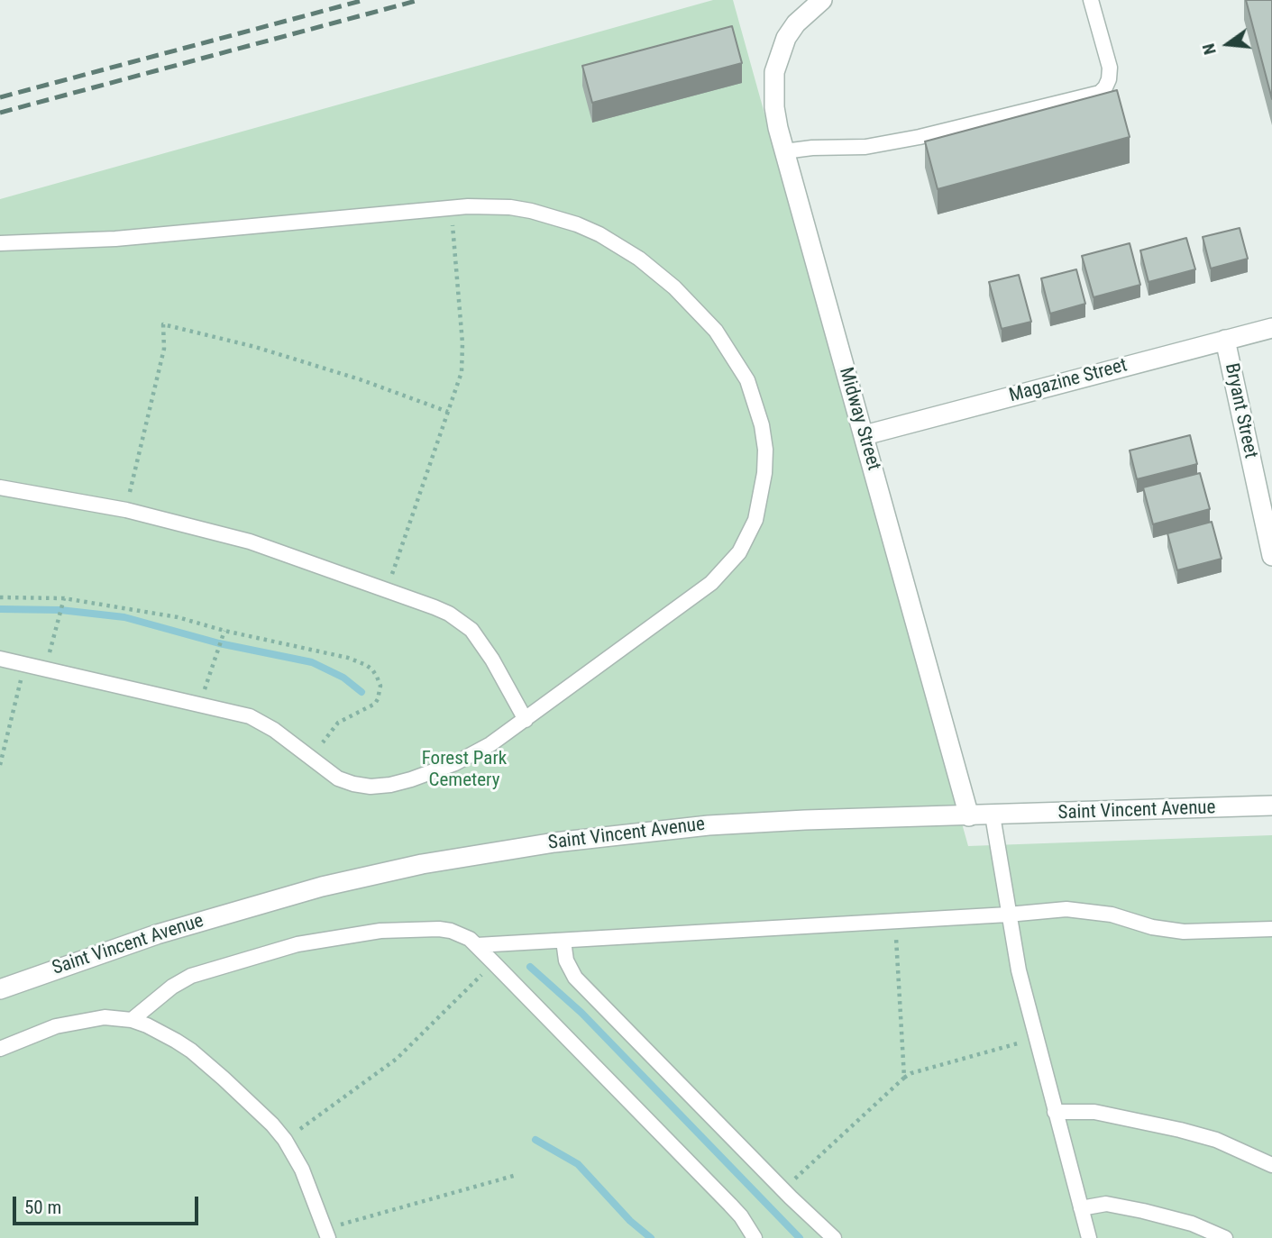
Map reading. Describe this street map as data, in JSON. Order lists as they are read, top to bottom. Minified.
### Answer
{"streets":{"street":["Magazine Street","Bryant Street","Midway Street","Saint Vincent Avenue"]},"crossings":[["Magazine Street","Bryant Street"],["Magazine Street","Midway Street"],["Midway Street","Saint Vincent Avenue"]],"parks":["Forest Park Cemetery"],"scale_bar":"50 m","north":"left"}
